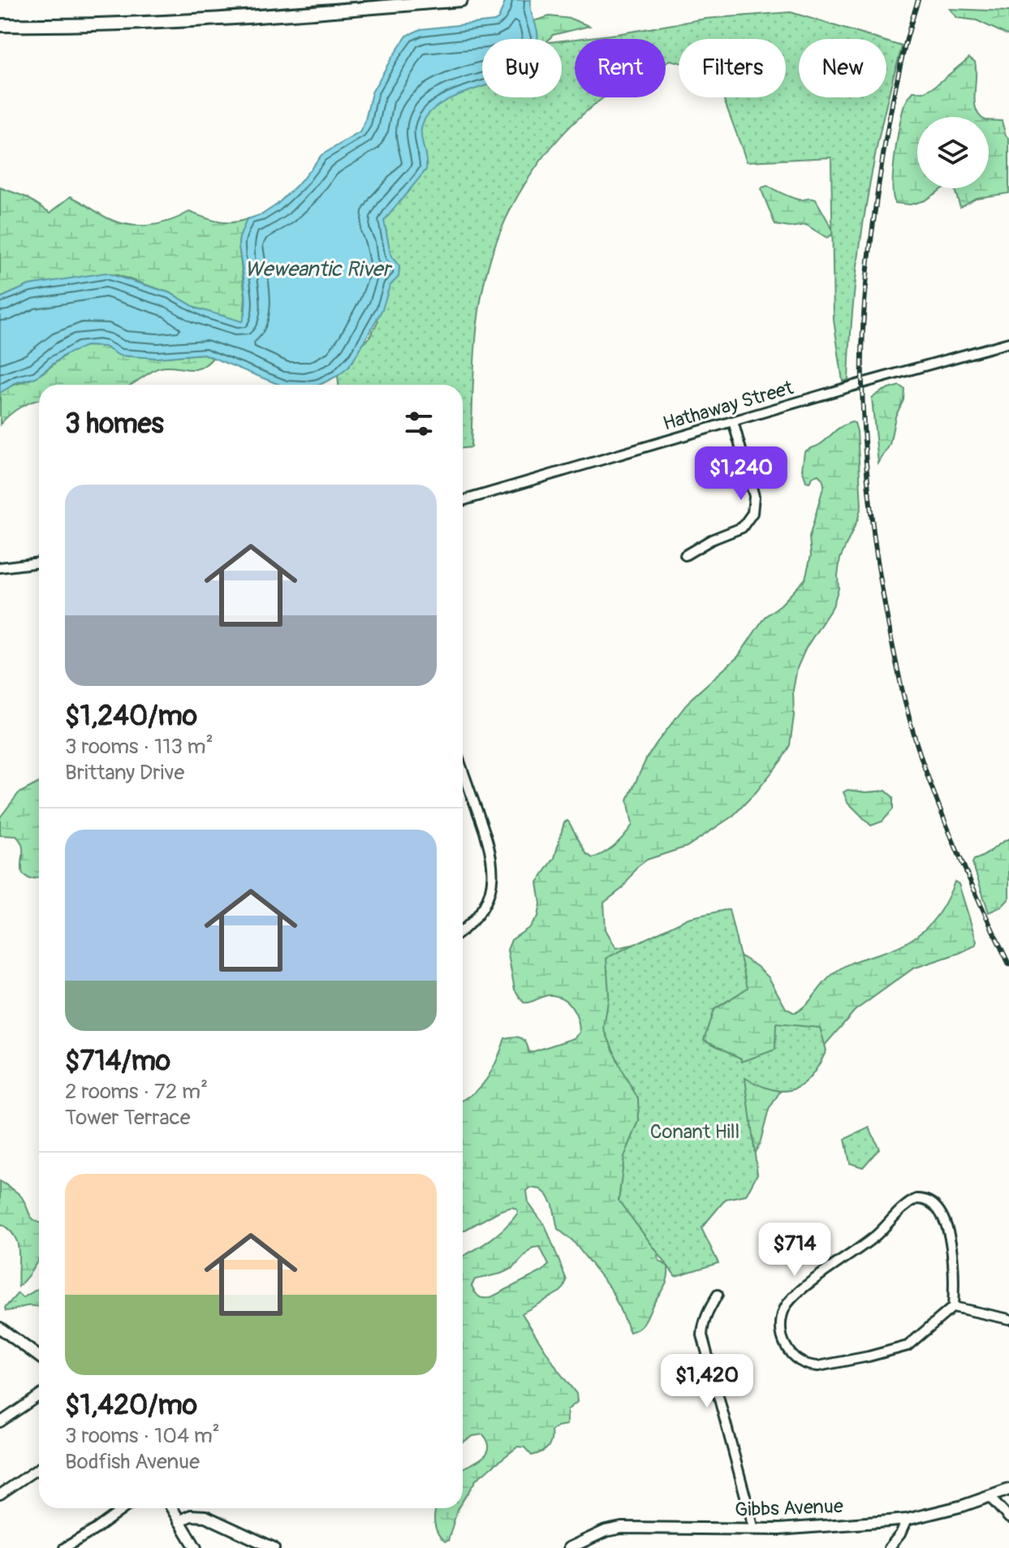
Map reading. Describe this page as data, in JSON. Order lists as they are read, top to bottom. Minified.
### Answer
{"streets":{"main road":["Gibbs Avenue"],"street":["Hathaway Street"]},"water":["Weweantic River"],"parks":["Conant Hill"],"page":{"chip":["Buy","Rent","Filters","New"],"heading":"3 homes","price":["$1,240","$714","$1,420"],"list":[{"name":"$1,240/mo","note":"3 rooms · 113 m² · Brittany Drive"},{"name":"$714/mo","note":"2 rooms · 72 m² · Tower Terrace"},{"name":"$1,420/mo","note":"3 rooms · 104 m² · Bodfish Avenue"}]}}
